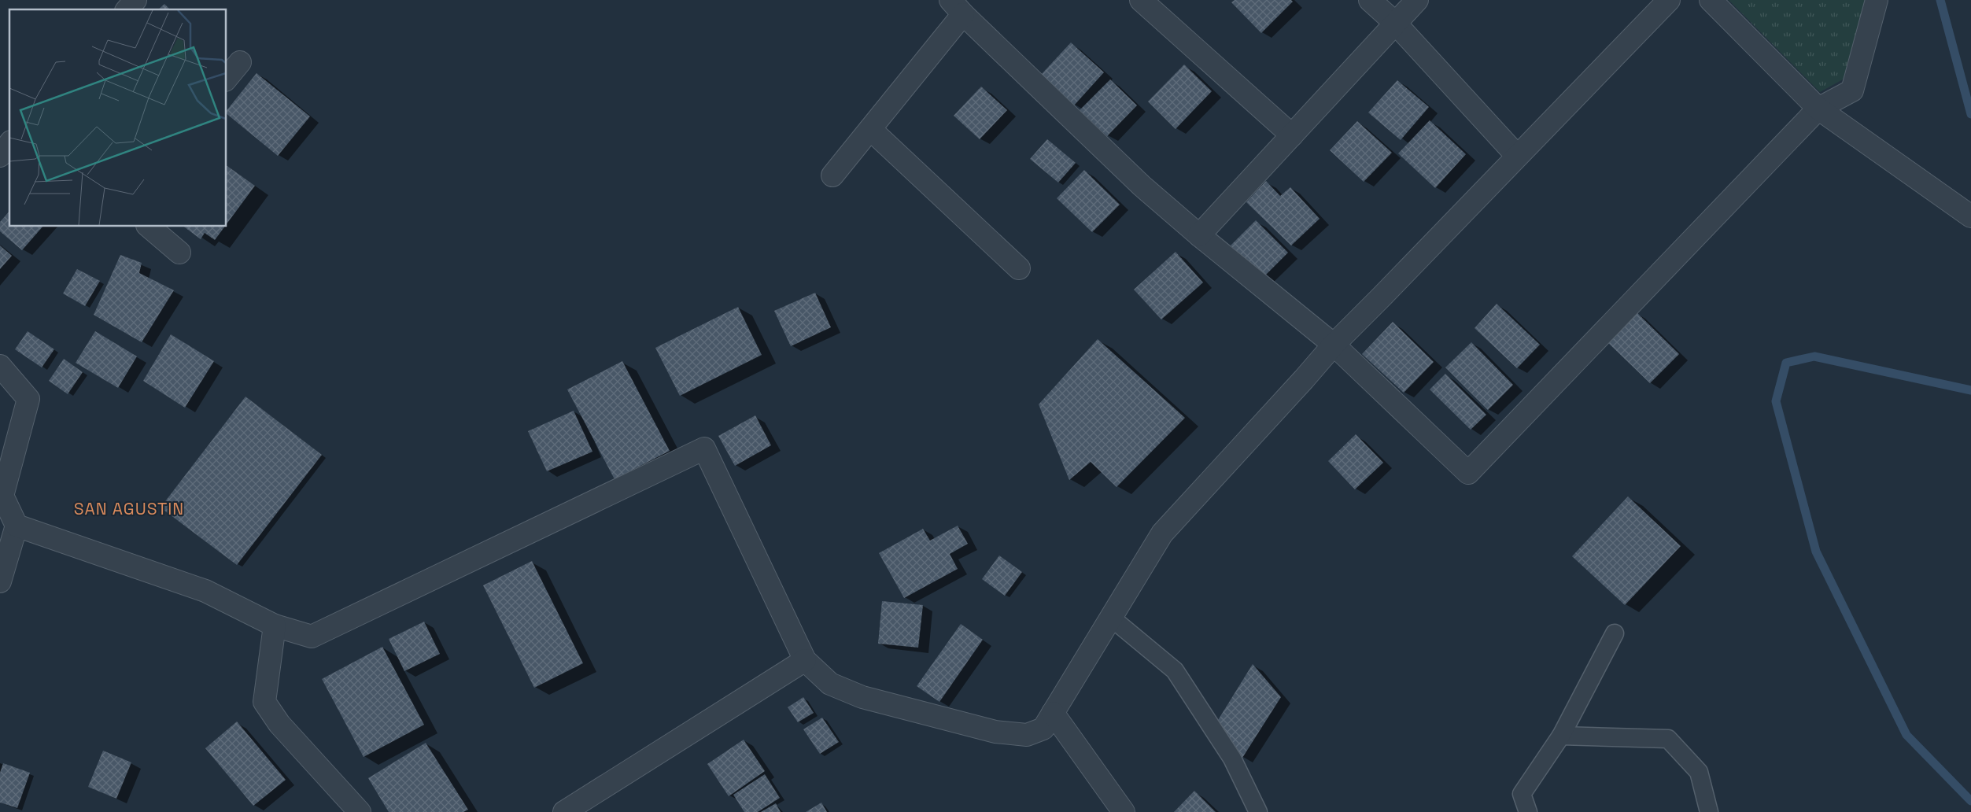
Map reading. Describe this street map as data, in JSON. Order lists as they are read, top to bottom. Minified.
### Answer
{"districts":["SAN AGUSTIN"]}
